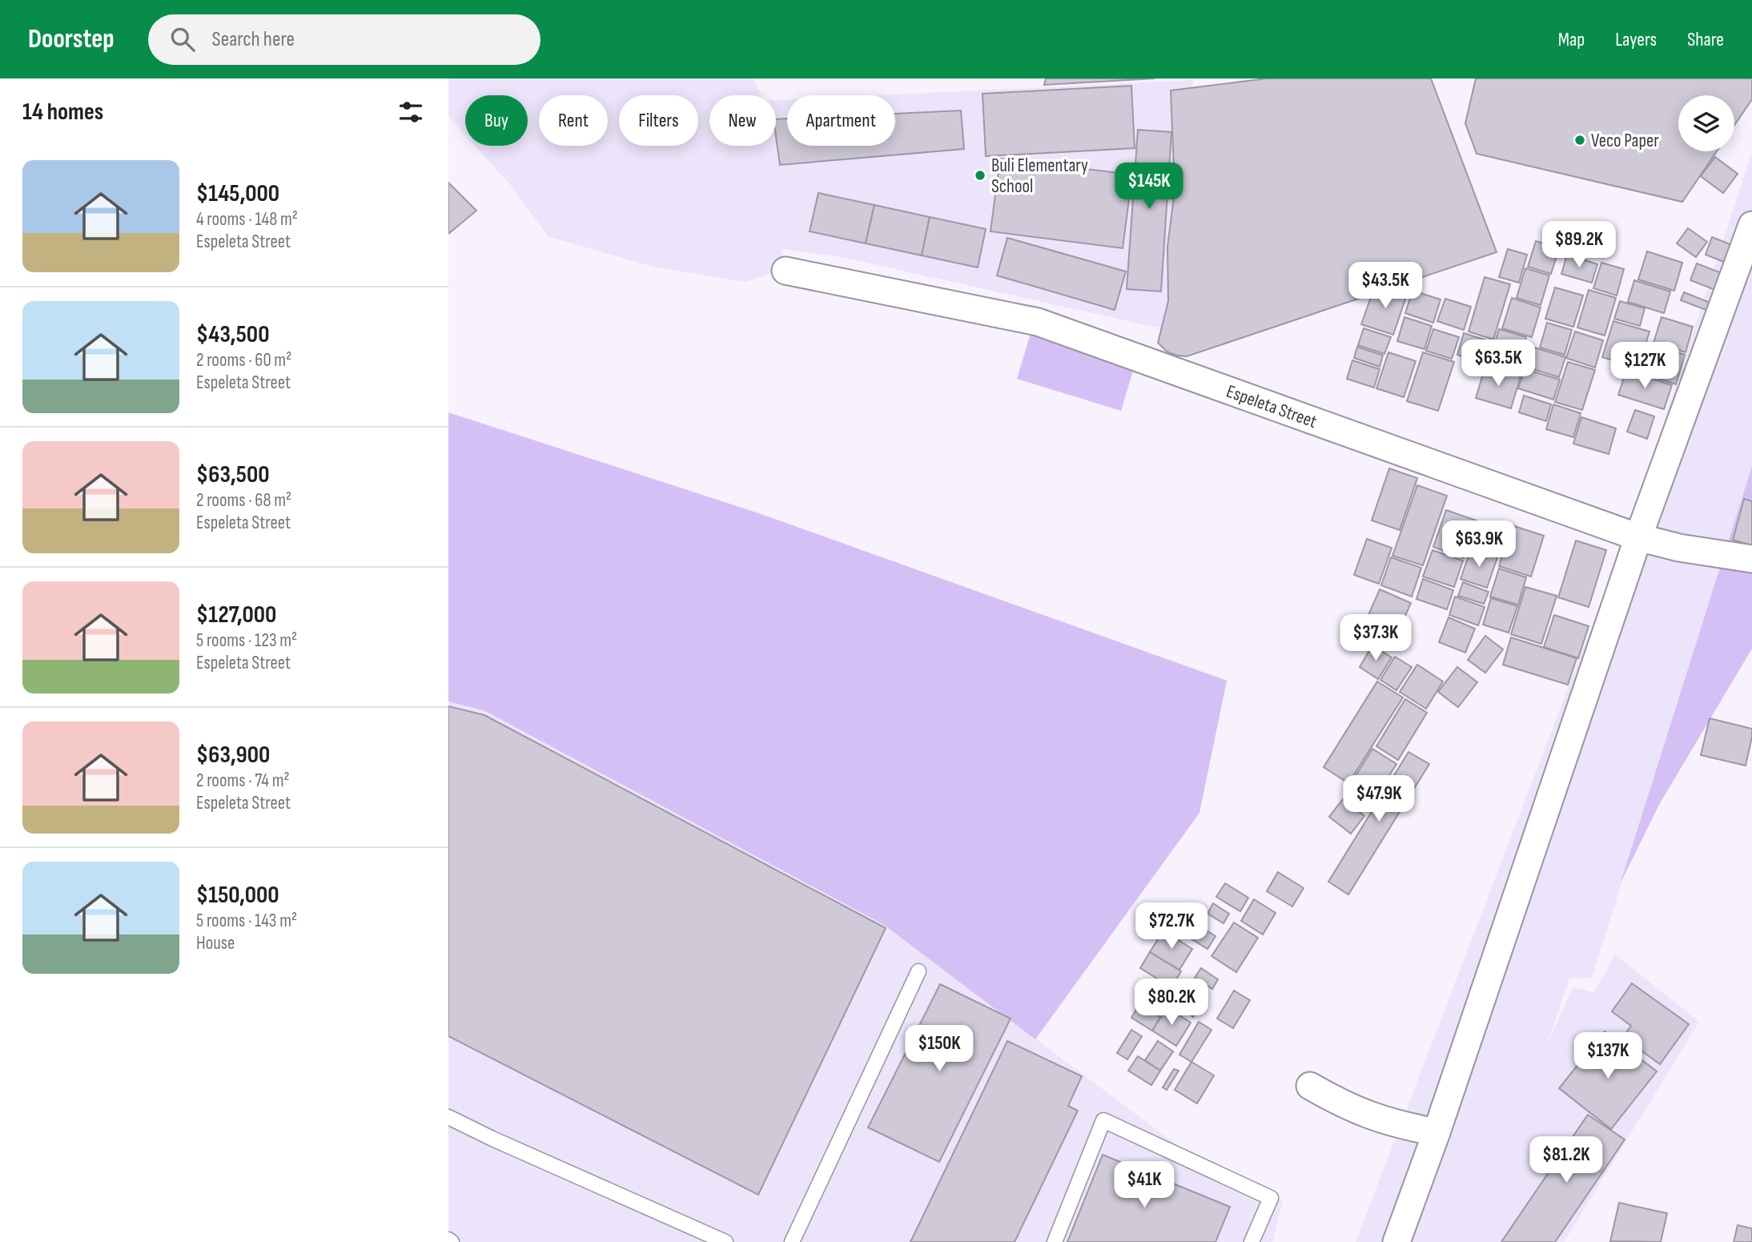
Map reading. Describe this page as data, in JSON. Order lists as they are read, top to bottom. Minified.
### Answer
{"streets":{"street":["Espeleta Street"]},"places":["Veco Paper","Buli Elementary School"],"page":{"header":"Doorstep","search":"Search here","nav":["Map","Layers","Share"],"heading":"14 homes","chip":["Buy","Rent","Filters","New","Apartment"],"list":[{"name":"$145,000","note":"4 rooms · 148 m² · Espeleta Street"},{"name":"$43,500","note":"2 rooms · 60 m² · Espeleta Street"},{"name":"$63,500","note":"2 rooms · 68 m² · Espeleta Street"},{"name":"$127,000","note":"5 rooms · 123 m² · Espeleta Street"},{"name":"$63,900","note":"2 rooms · 74 m² · Espeleta Street"},{"name":"$150,000","note":"5 rooms · 143 m² · House"}],"price":["$145K","$89.2K","$43.5K","$63.5K","$127K","$63.9K","$37.3K","$47.9K","$72.7K","$80.2K","$150K","$137K","$81.2K","$41K"]}}
